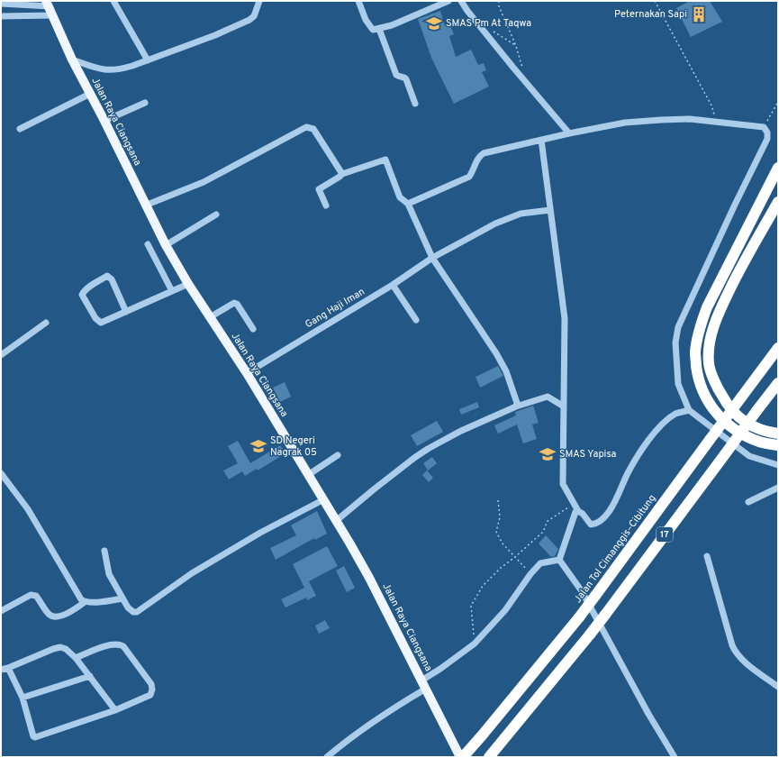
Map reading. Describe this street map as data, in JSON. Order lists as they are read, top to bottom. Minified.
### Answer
{"streets":{"highway":["17","Jalan Tol Cimanggis–Cibitung"],"main road":["Jalan Raya Ciangsana"],"street":["Gang Haji Iman"]},"crossings":[["Jalan Raya Ciangsana","Gang Haji Iman"],["Jalan Raya Ciangsana","Jalan Tol Cimanggis–Cibitung"]],"places":{"building":["Peternakan Sapi"],"school or university":["SMAS Pm At Taqwa","SD Negeri Nagrak 05","SMAS Yapisa"]}}
